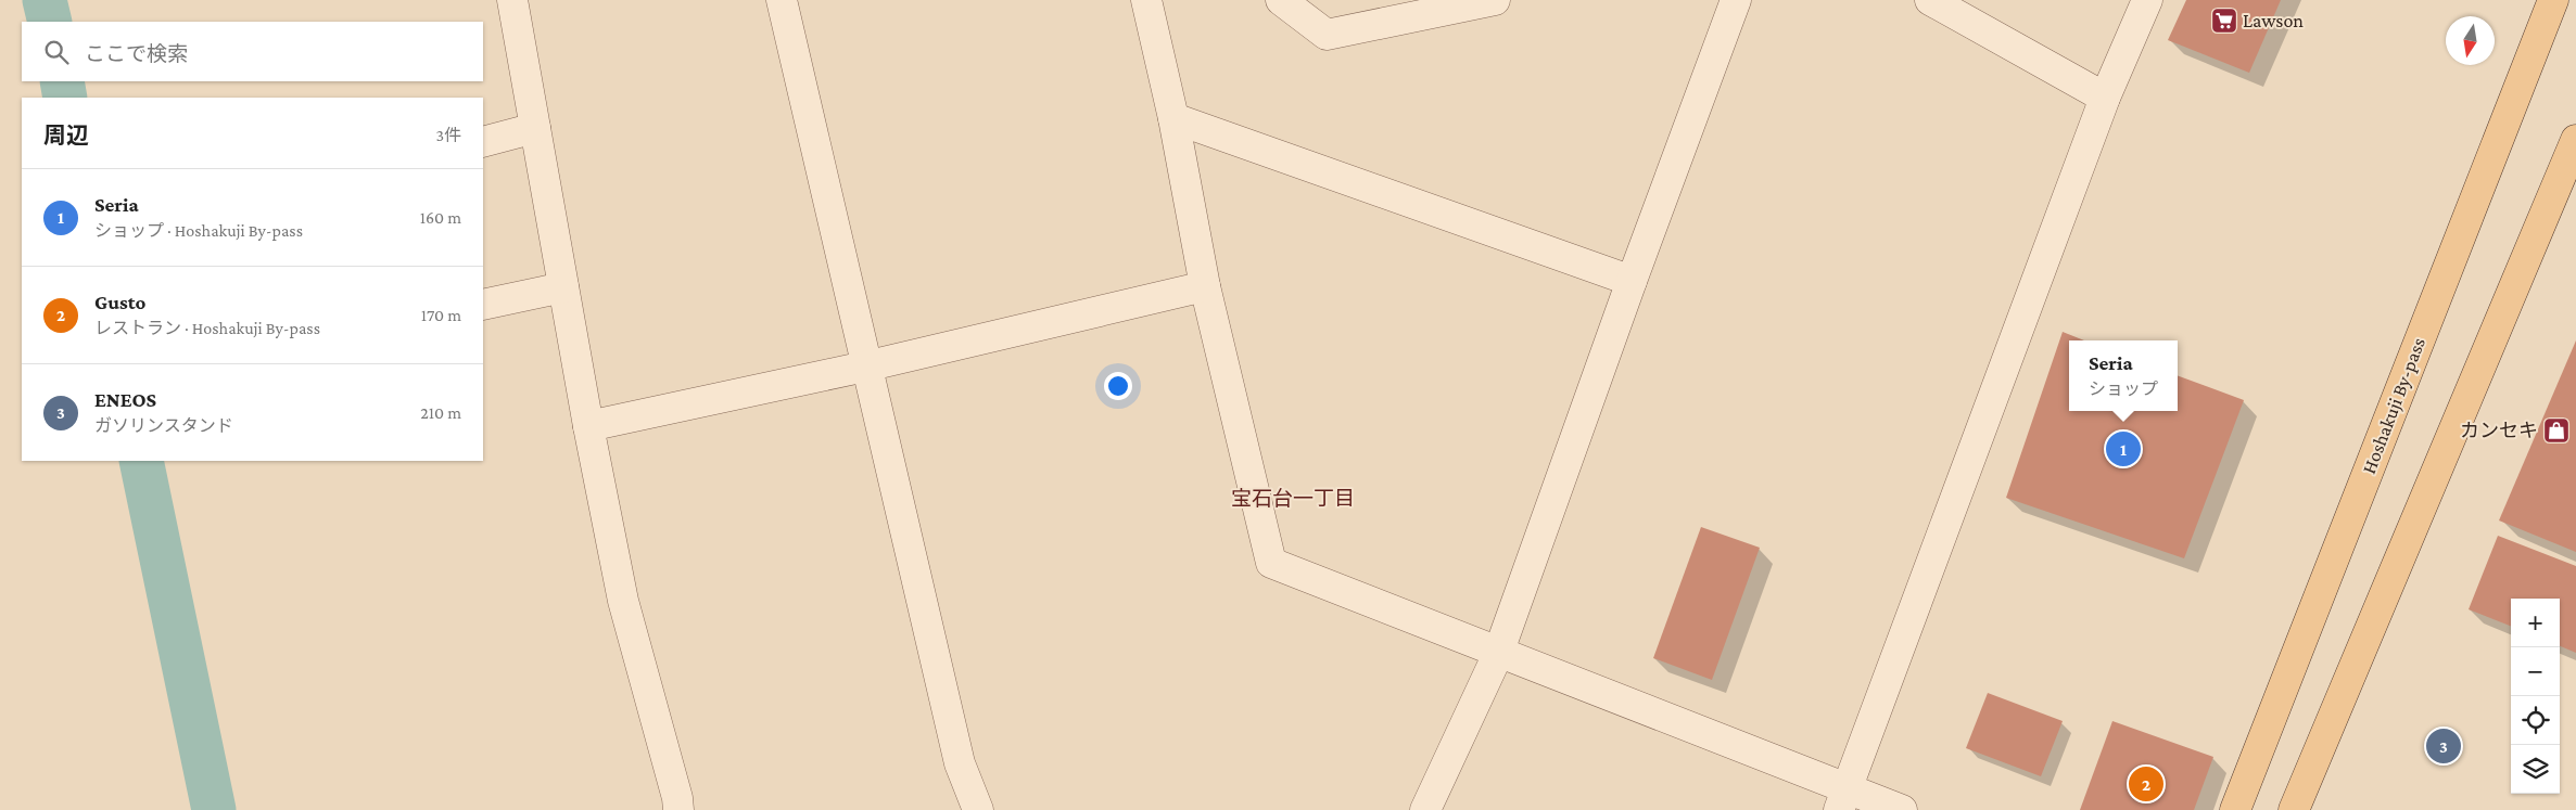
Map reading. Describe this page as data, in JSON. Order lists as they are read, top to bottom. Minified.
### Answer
{"streets":{"main road":["Hoshakuji By-pass"]},"districts":["宝石台一丁目"],"places":{"supermarket":["Lawson"],"shop":["カンセキ"]},"north":"bottom","page":{"search":"ここで検索","heading":["周辺","3件"],"list":[{"mark":"1","name":"Seria","note":"ショップ · Hoshakuji By-pass","value":"160 m"},{"mark":"2","name":"Gusto","note":"レストラン · Hoshakuji By-pass","value":"170 m"},{"mark":"3","name":"ENEOS","note":"ガソリンスタンド","value":"210 m"}],"popup":["Seria","ショップ"],"pins":["1","3","2"],"map_buttons":["+","−"]}}
